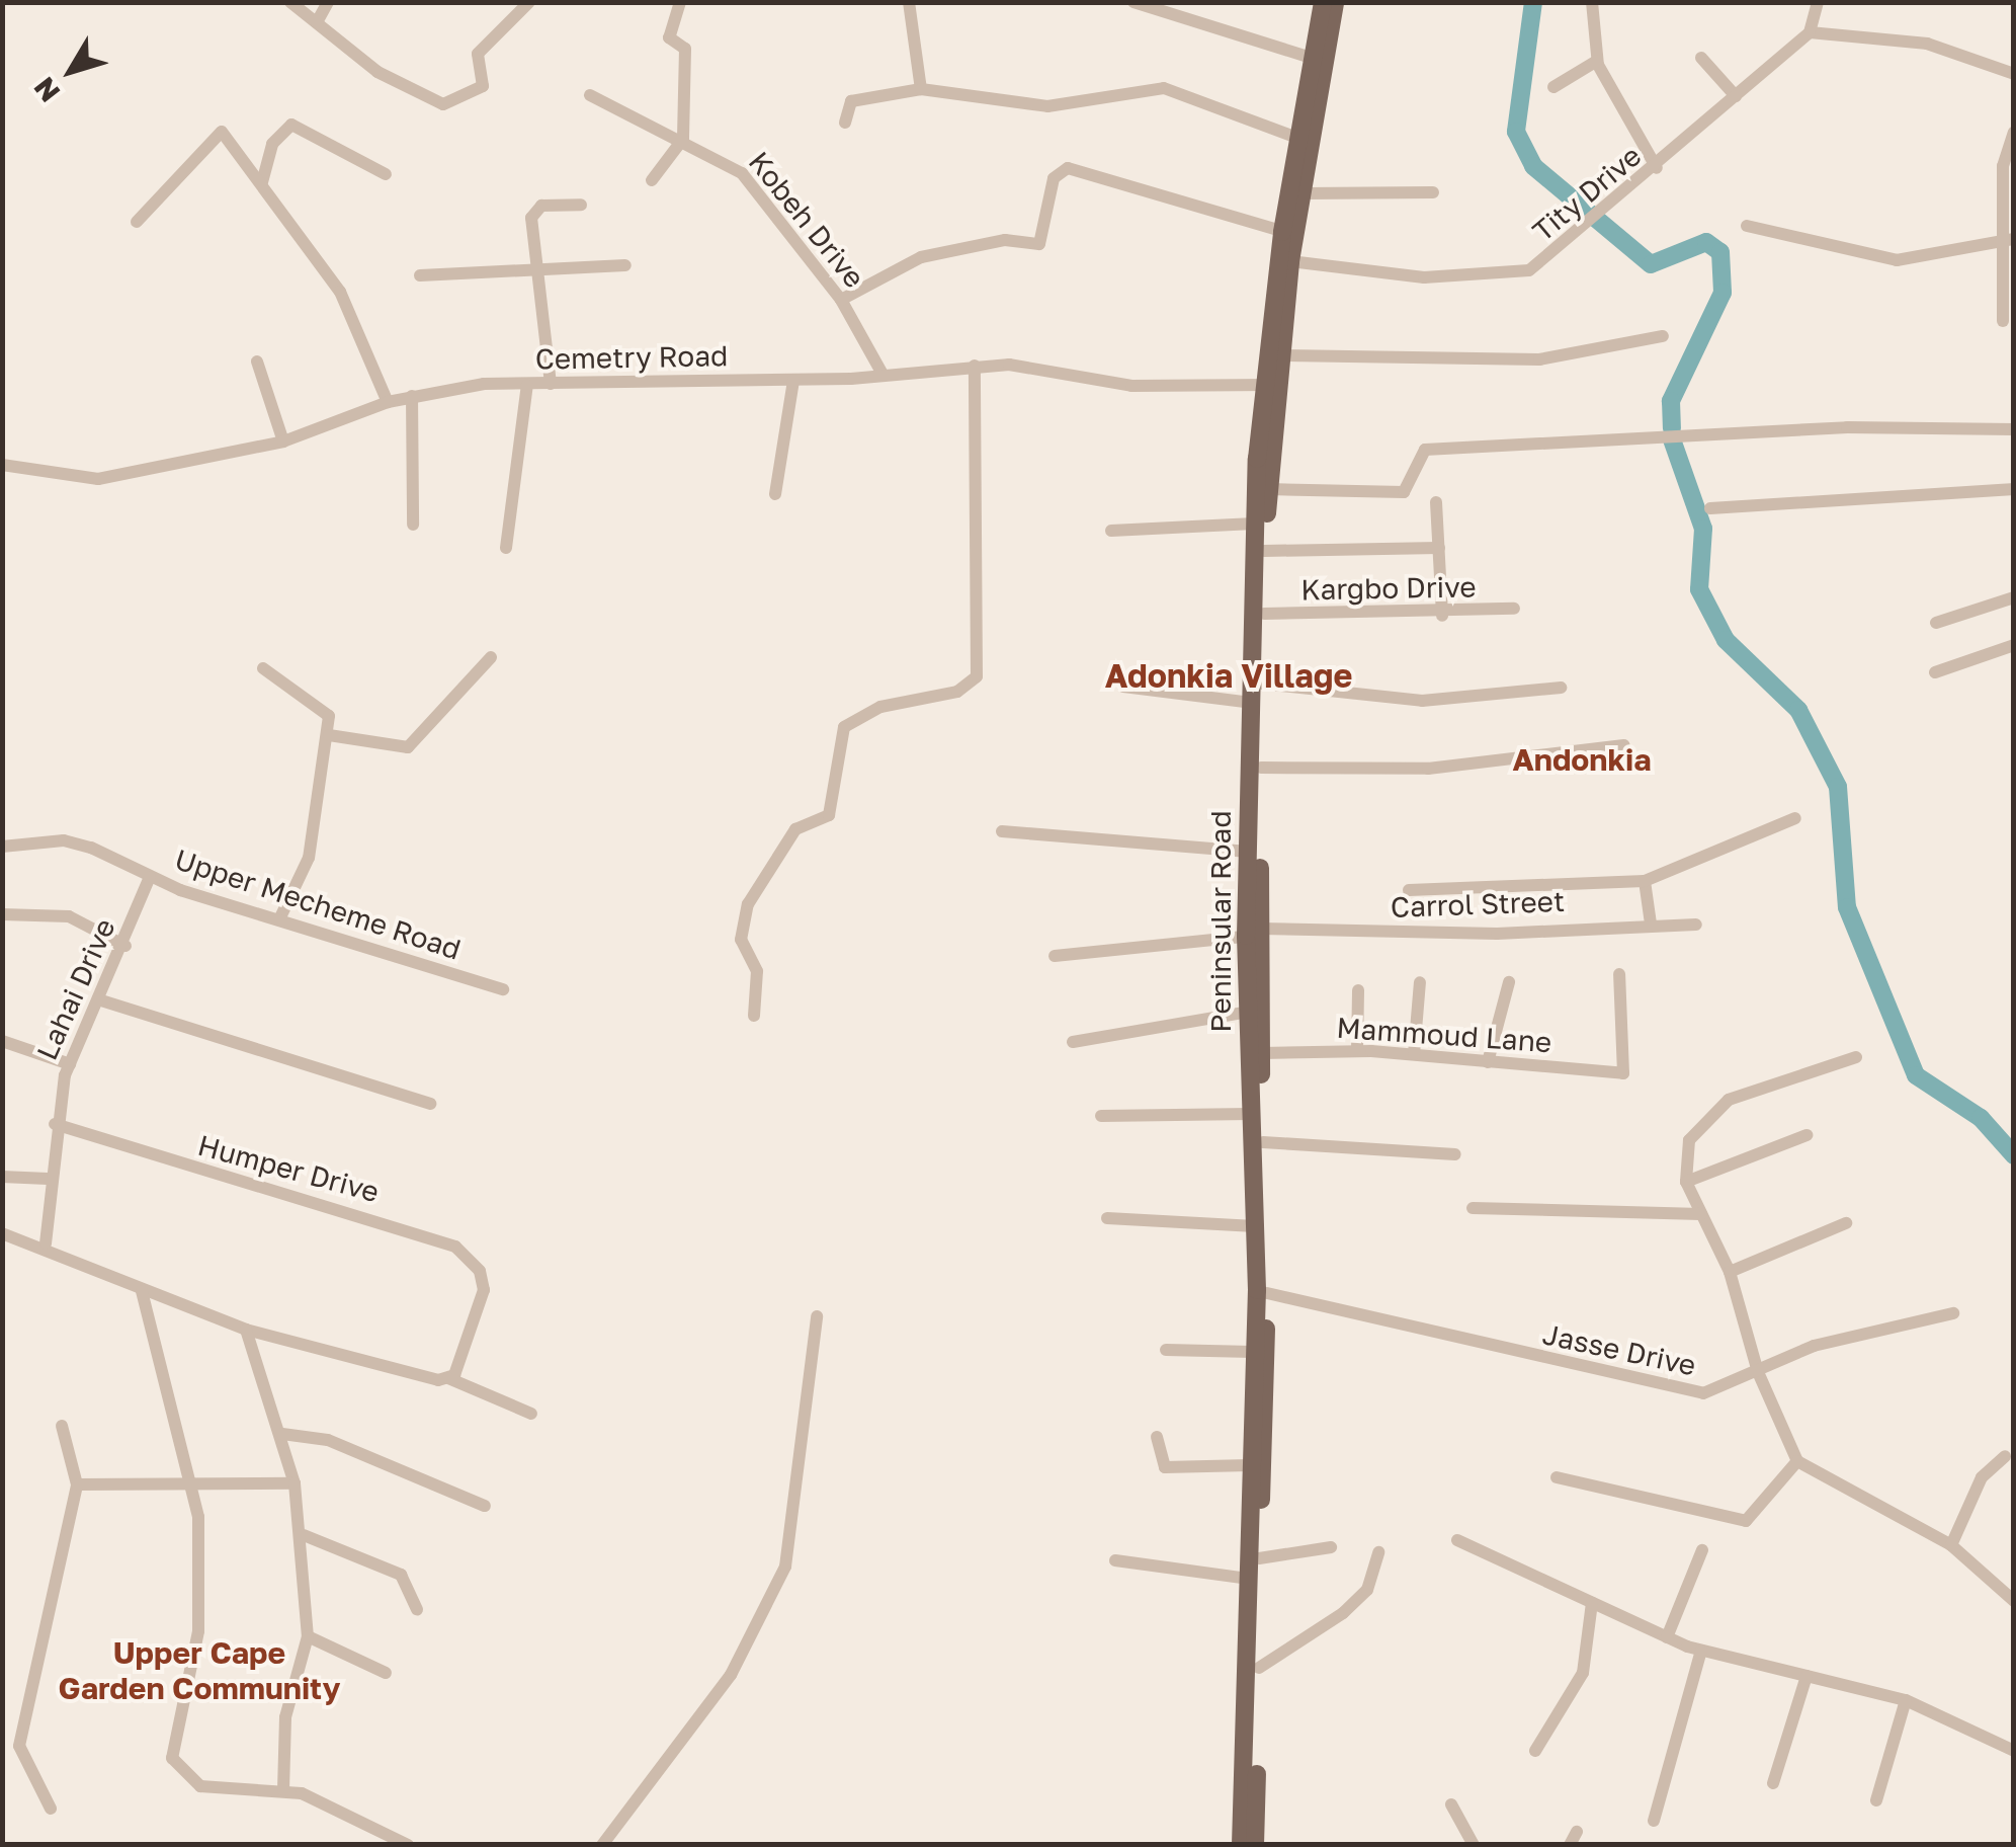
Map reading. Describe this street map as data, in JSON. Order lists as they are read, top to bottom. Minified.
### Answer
{"streets":{"main road":["Peninsular Road"],"street":["Tity Drive","Kobeh Drive","Cemetry Road","Kargbo Drive","Upper Mecheme Road","Carrol Street","Lahai Drive","Mammoud Lane","Humper Drive","Jasse Drive"]},"crossings":[["Tity Drive","Peninsular Road"],["Kobeh Drive","Cemetry Road"],["Cemetry Road","Peninsular Road"],["Kargbo Drive","Peninsular Road"],["Upper Mecheme Road","Lahai Drive"],["Carrol Street","Peninsular Road"],["Peninsular Road","Mammoud Lane"],["Peninsular Road","Jasse Drive"],["Lahai Drive","Humper Drive"]],"districts":["Adonkia Village","Andonkia","Upper Cape Garden Community"],"north":"bottom left"}
